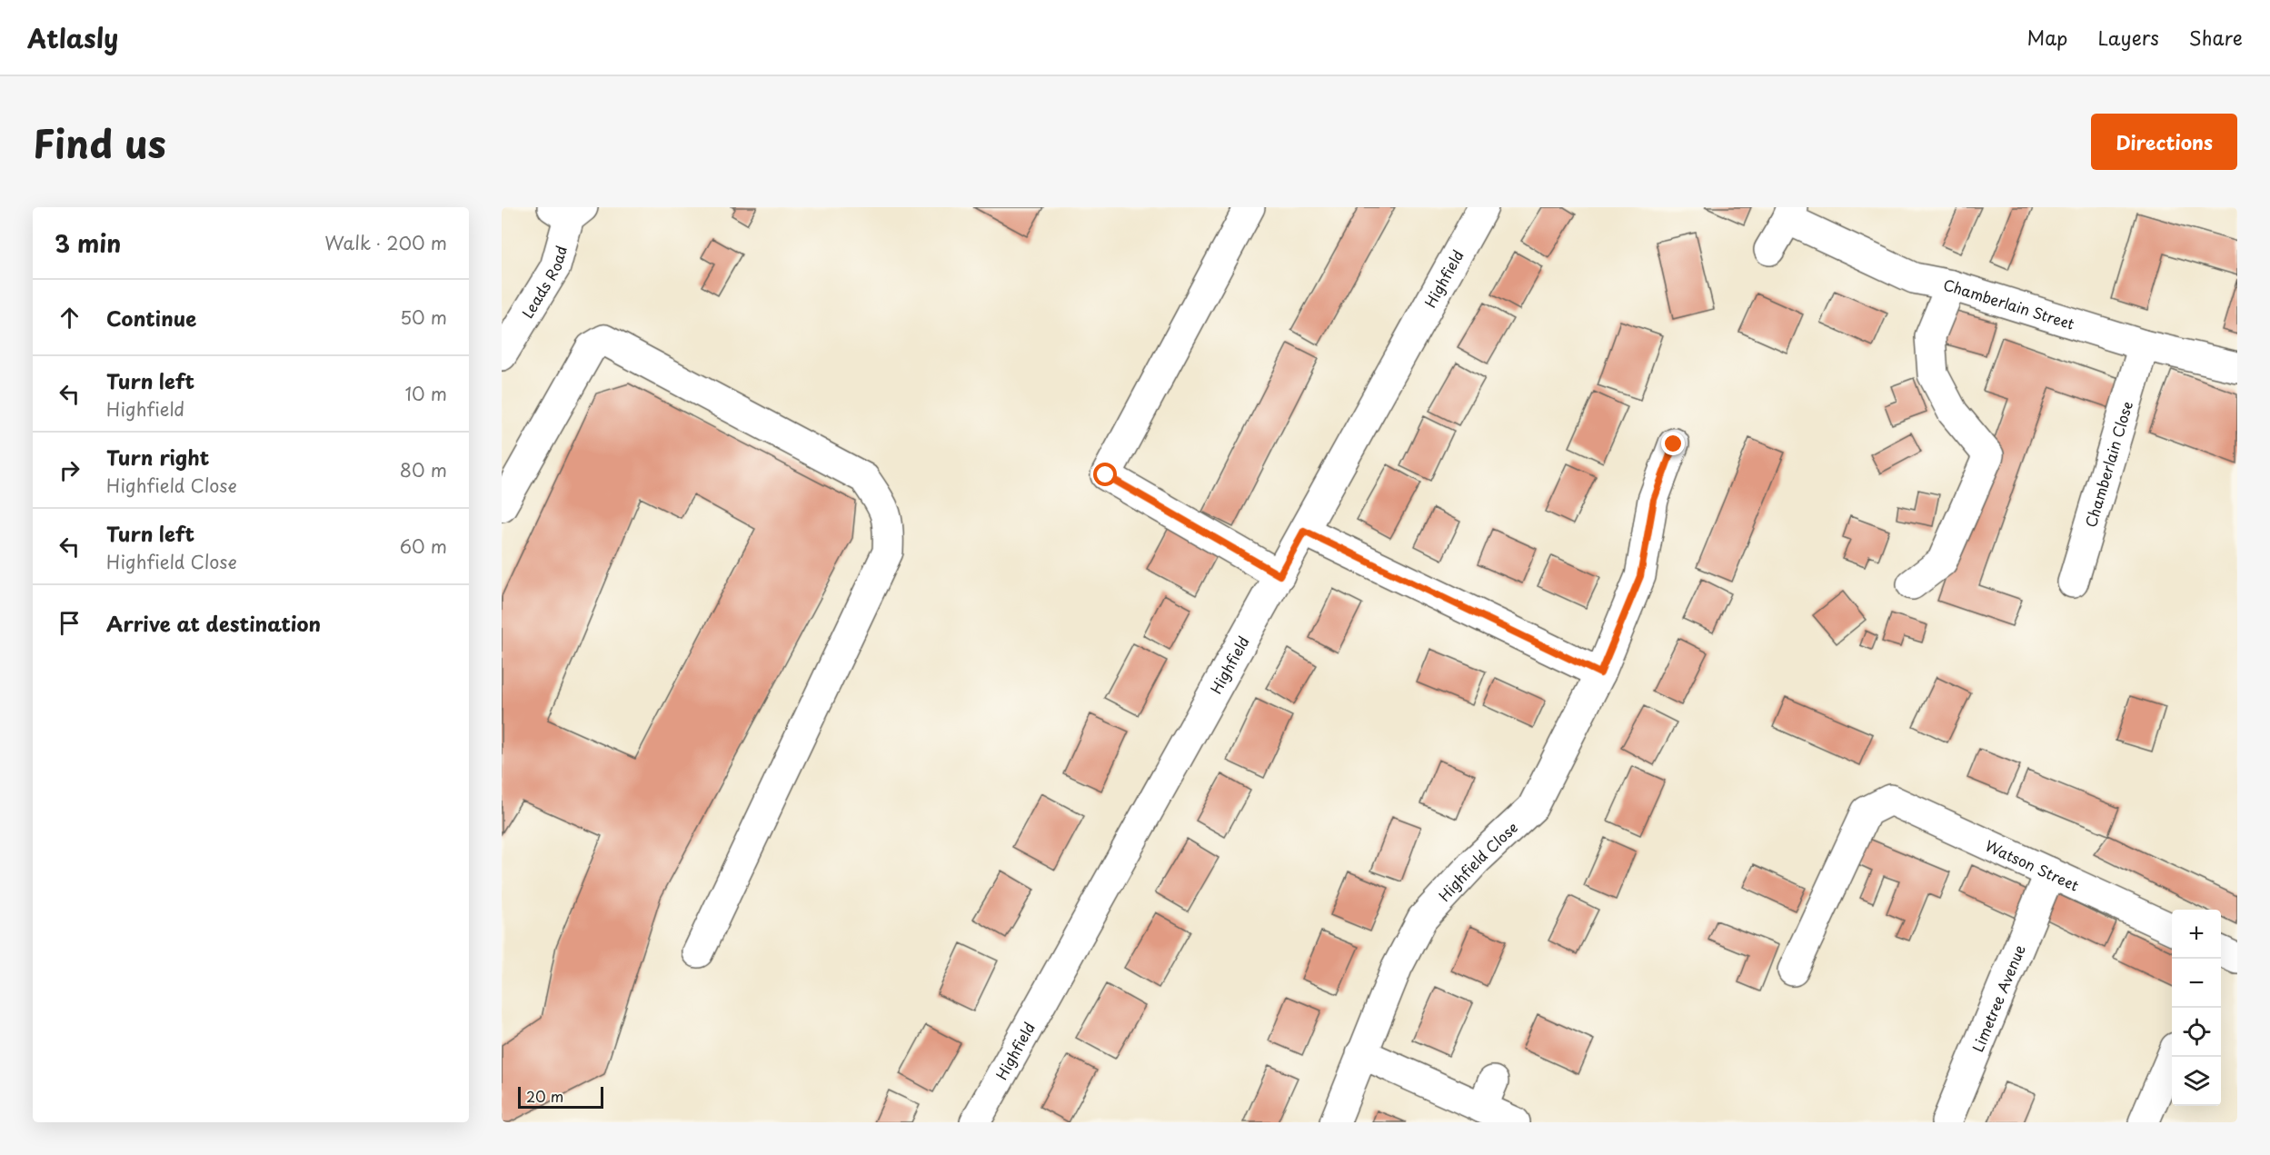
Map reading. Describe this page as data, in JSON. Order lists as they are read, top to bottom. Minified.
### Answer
{"streets":{"street":["Highfield","Leads Road","Chamberlain Street","Chamberlain Close","Highfield Close","Watson Street","Limetree Avenue"]},"crossings":[["Chamberlain Street","Chamberlain Close"],["Watson Street","Limetree Avenue"]],"scale_bar":"20 m","page":{"header":"Atlasly","nav":["Map","Layers","Share"],"title":"Find us","buttons":"Directions","heading":["3 min","Walk · 200 m"],"list":[["Continue","50 m"],["Turn left","Highfield","10 m"],["Turn right","Highfield Close","80 m"],["Turn left","Highfield Close","60 m"],"Arrive at destination"],"map_buttons":["+","−"],"scale":"20 m"}}
